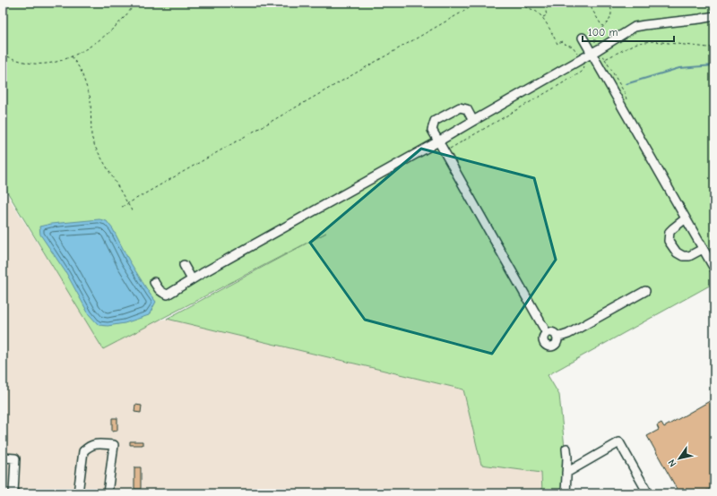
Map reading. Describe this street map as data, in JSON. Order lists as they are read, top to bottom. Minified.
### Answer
{"scale_bar":"100 m","north":"bottom left"}
